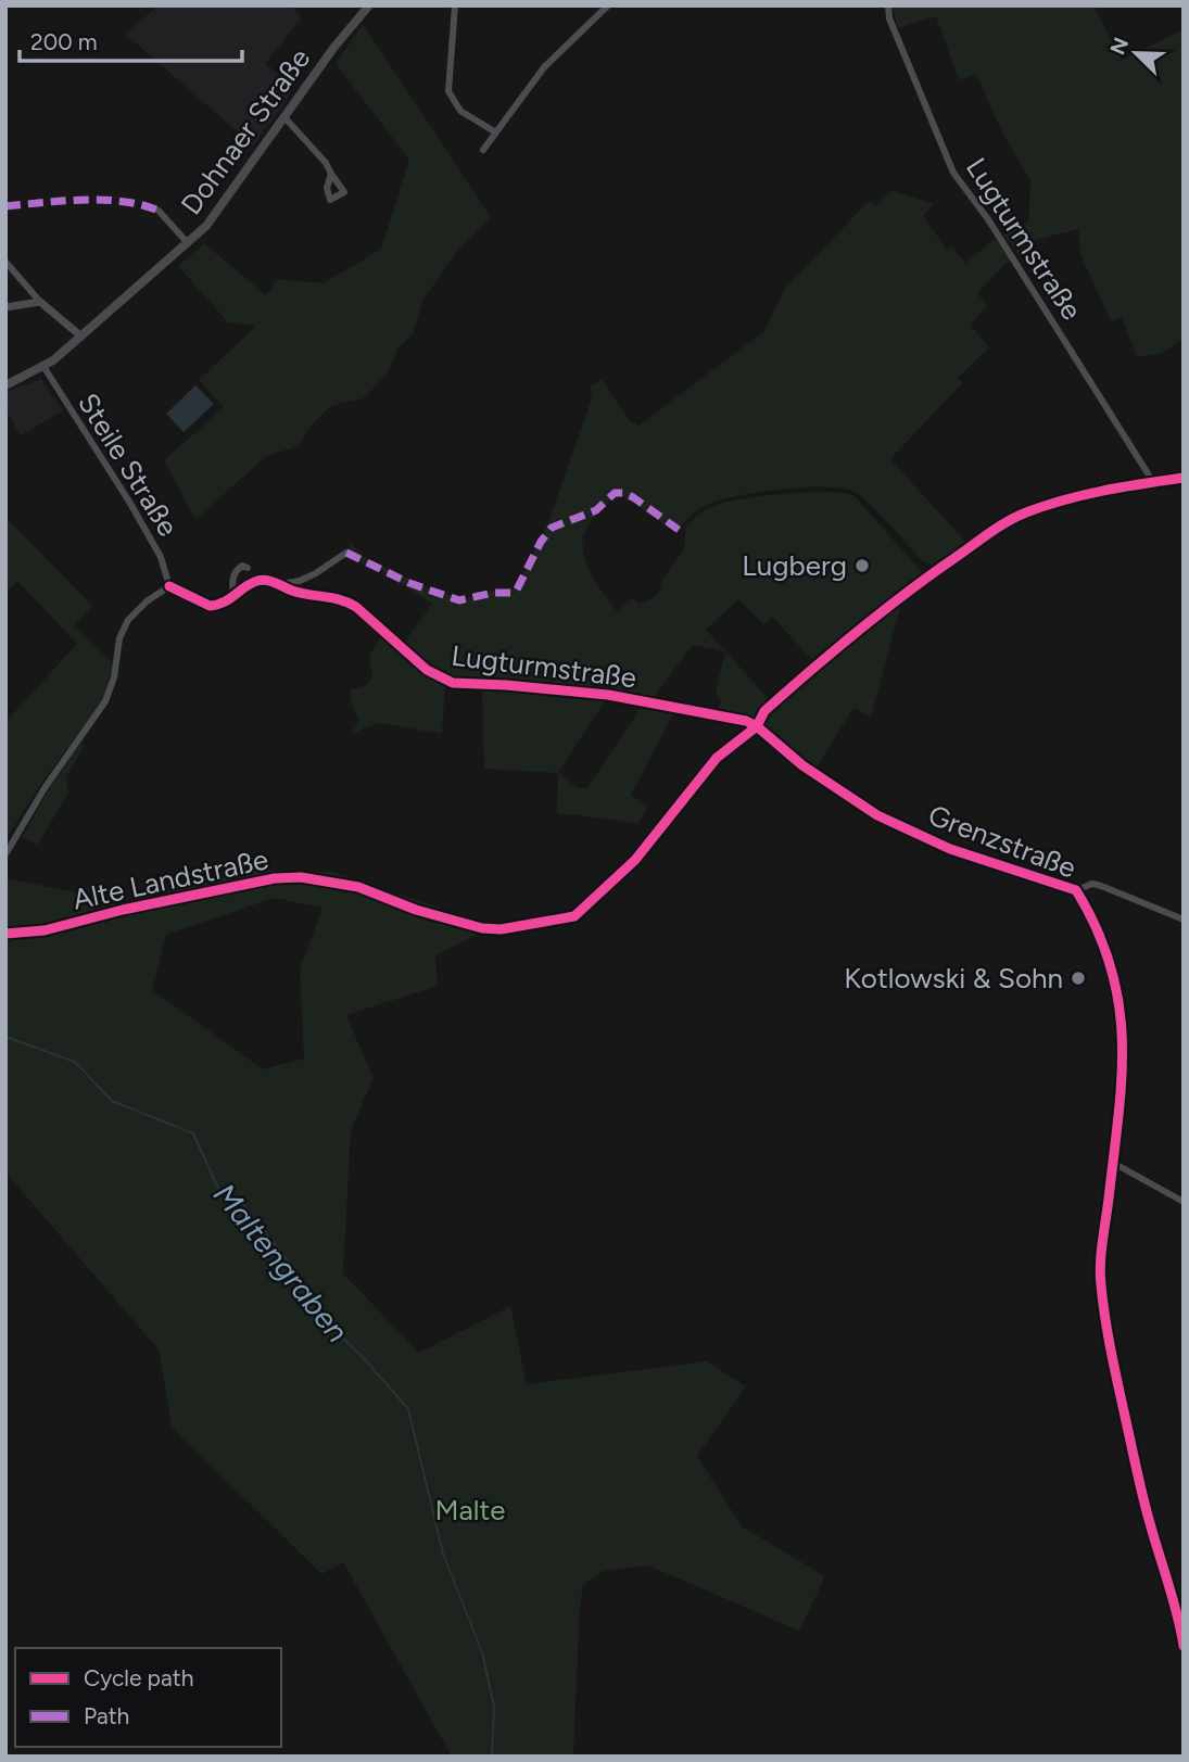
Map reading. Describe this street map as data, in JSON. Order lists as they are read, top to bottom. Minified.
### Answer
{"streets":{"main road":["Dohnaer Straße"],"street":["Lugturmstraße","Steile Straße","Grenzstraße","Alte Landstraße"]},"crossings":[["Dohnaer Straße","Steile Straße"],["Lugturmstraße","Grenzstraße"],["Lugturmstraße","Alte Landstraße"],["Grenzstraße","Alte Landstraße"]],"water":["Maltengraben"],"parks":["Malte"],"places":["Lugberg","Kotlowski & Sohn"],"legend":["Cycle path","Path"],"scale_bar":"200 m","north":"top left"}
